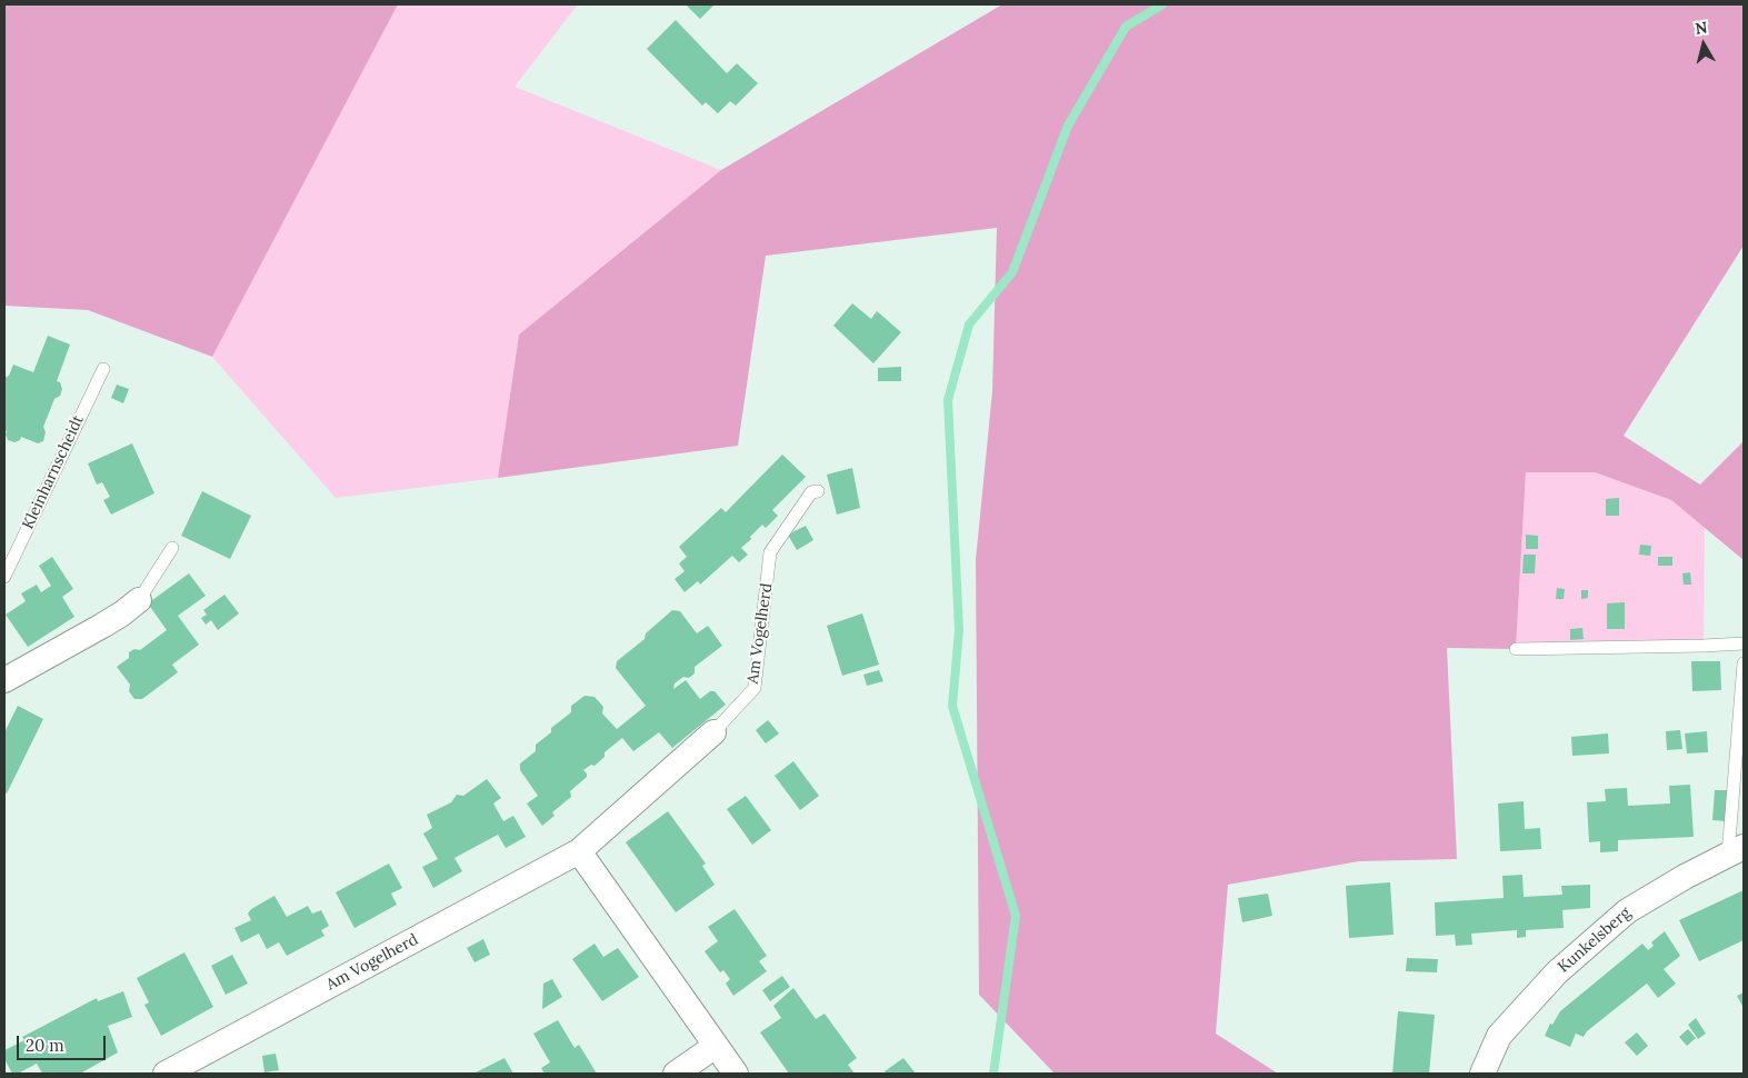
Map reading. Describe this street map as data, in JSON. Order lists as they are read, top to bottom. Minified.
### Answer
{"streets":{"street":["Am Vogelherd","Kunkelsberg"],"lane":["Kleinharnscheidt"]},"scale_bar":"20 m","north":"top"}
